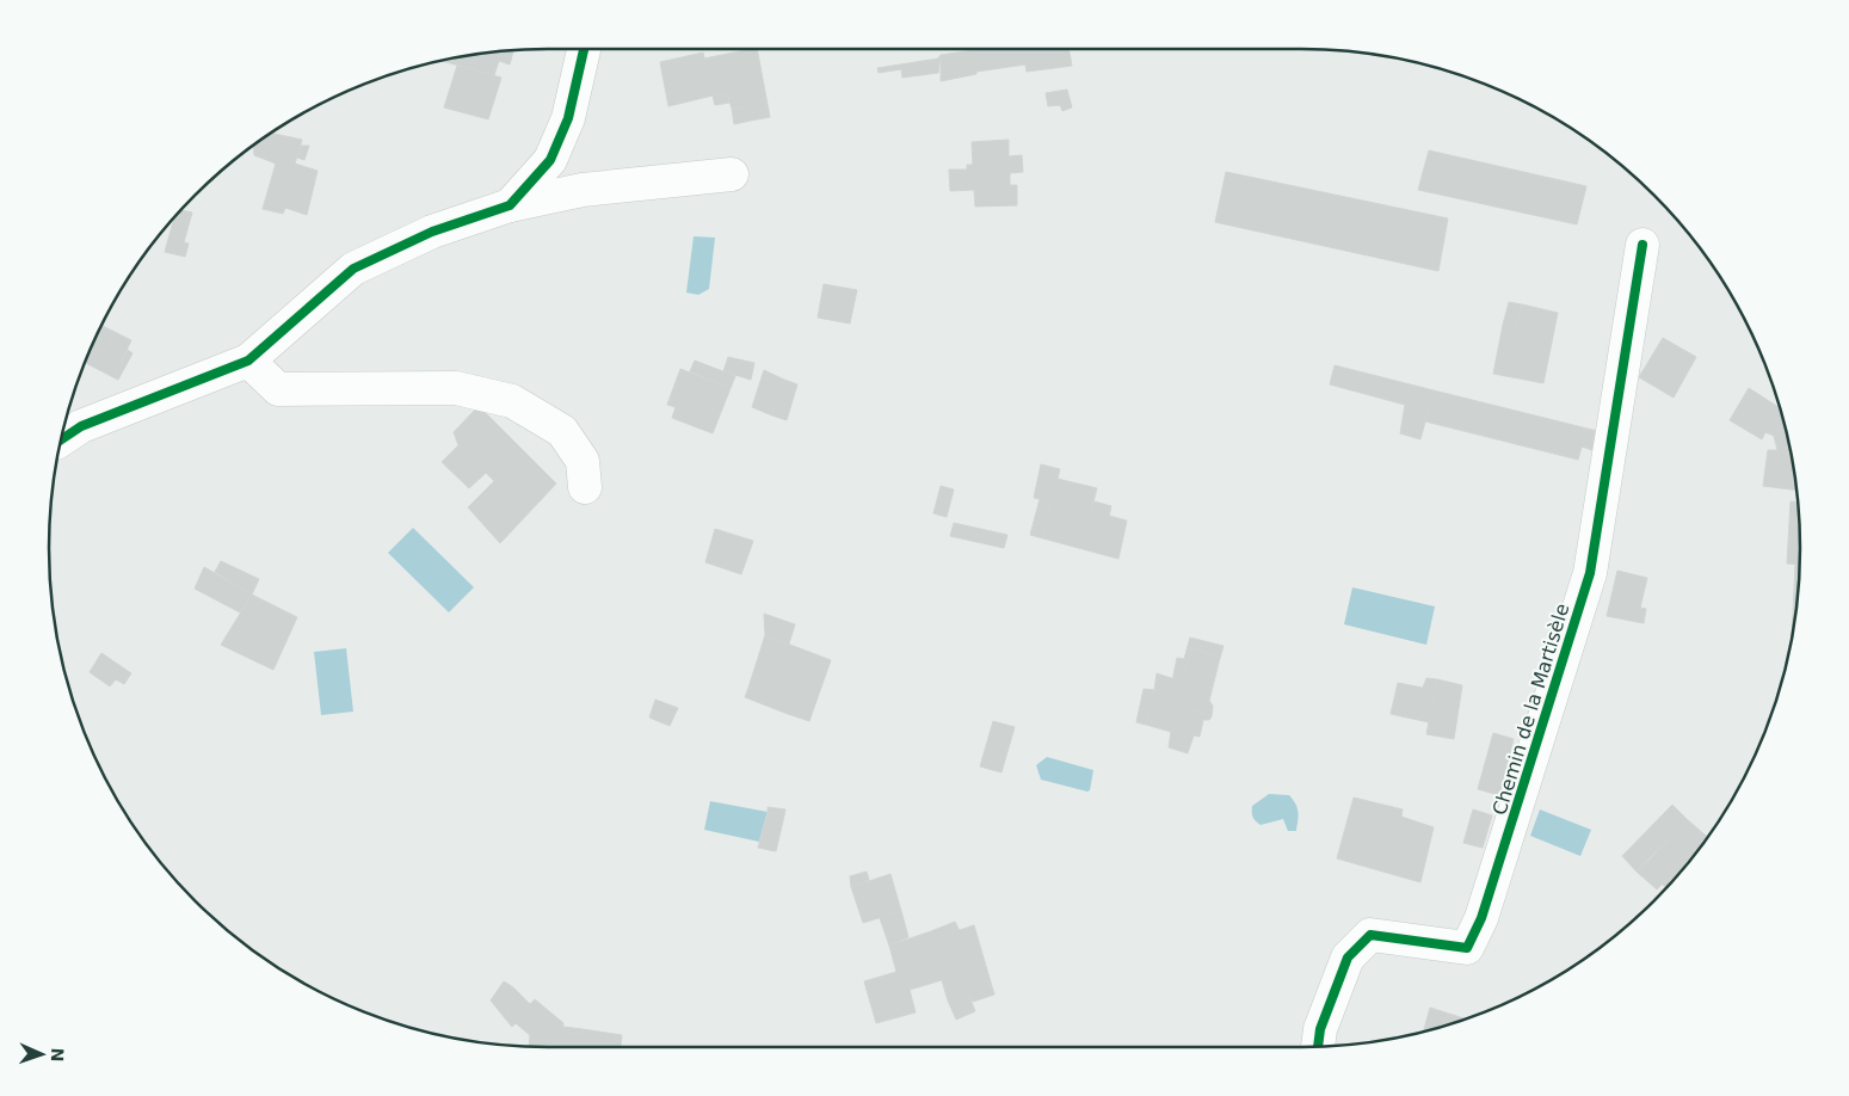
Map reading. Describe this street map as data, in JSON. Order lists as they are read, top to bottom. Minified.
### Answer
{"streets":{"street":["Chemin de la Martisèle"]},"north":"right"}
